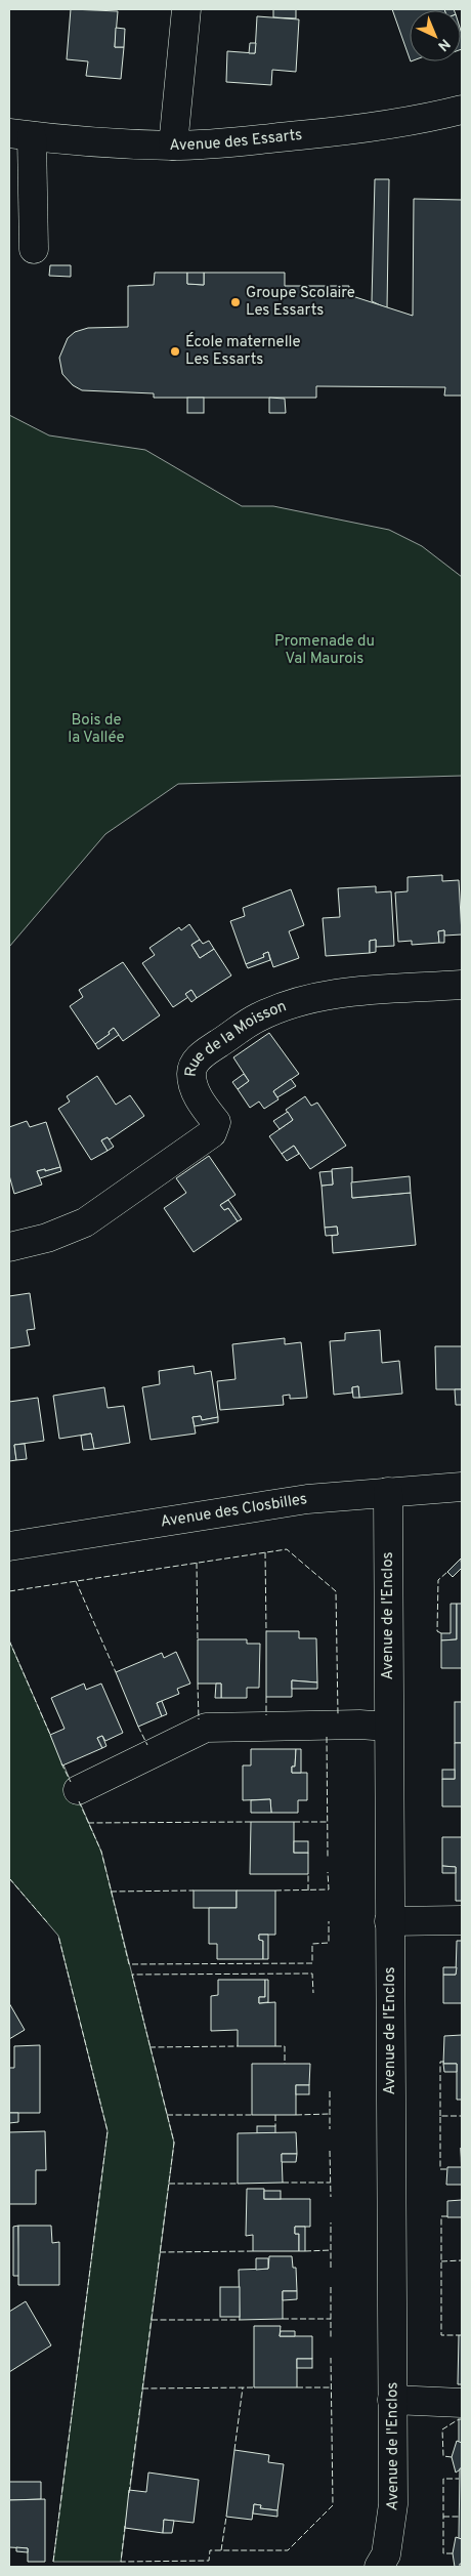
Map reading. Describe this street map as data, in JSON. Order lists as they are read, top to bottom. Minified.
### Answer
{"streets":{"street":["Avenue des Essarts","Rue de la Moisson","Avenue des Closbilles","Avenue de l'Enclos"]},"crossings":[["Avenue des Closbilles","Avenue de l'Enclos"]],"parks":["Promenade du Val Maurois","Bois de la Vallée"],"places":["Groupe Scolaire Les Essarts","École maternelle Les Essarts"],"north":"bottom right"}
